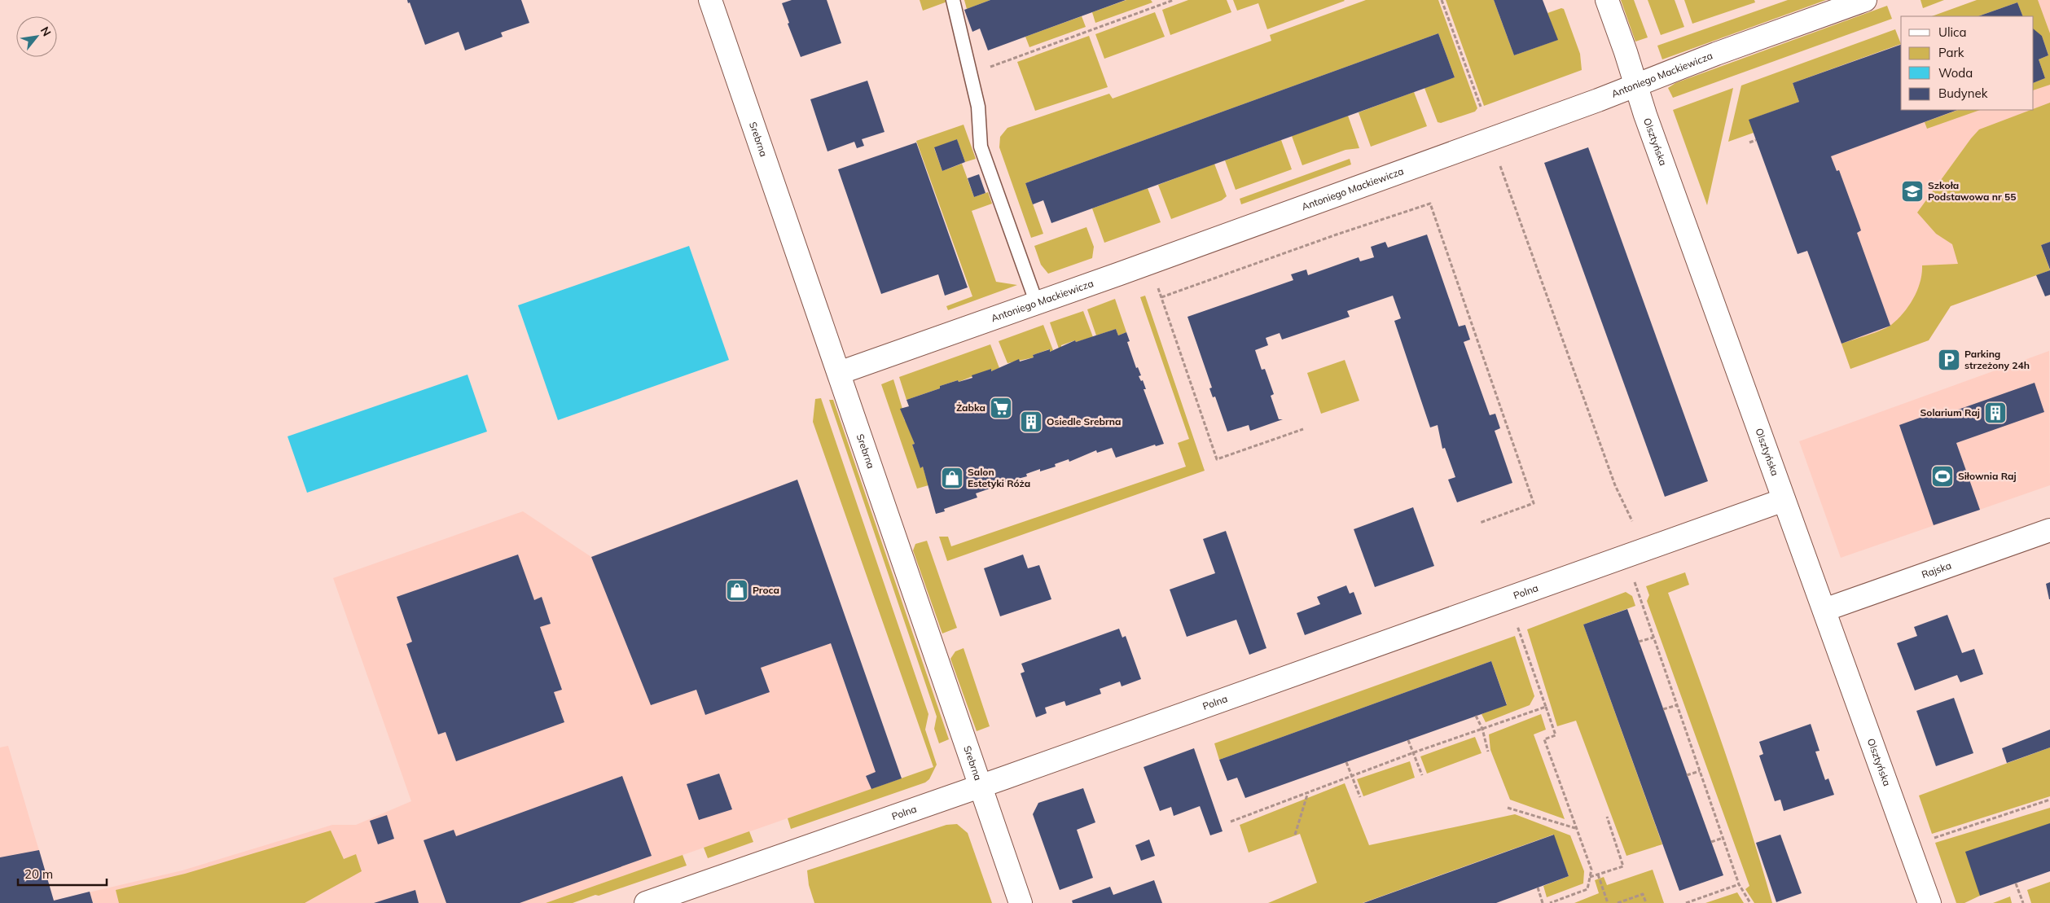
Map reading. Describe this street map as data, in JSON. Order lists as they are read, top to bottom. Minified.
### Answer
{"streets":{"street":["Antoniego Mackiewicza","Srebrna","Olsztyńska","Rajska","Polna"]},"crossings":[["Antoniego Mackiewicza","Srebrna"],["Antoniego Mackiewicza","Olsztyńska"],["Srebrna","Polna"],["Olsztyńska","Rajska"],["Olsztyńska","Polna"]],"places":{"school or university":["Szkoła Podstawowa nr 55"],"parking":["Parking strzeżony 24h"],"supermarket":["Żabka"],"building":["Solarium Raj","Osiedle Srebrna"],"sports":["Siłownia Raj"],"shop":["Salon Estetyki Róża","Proca"]},"legend":["Ulica","Park","Woda","Budynek"],"scale_bar":"20 m","north":"top right"}
